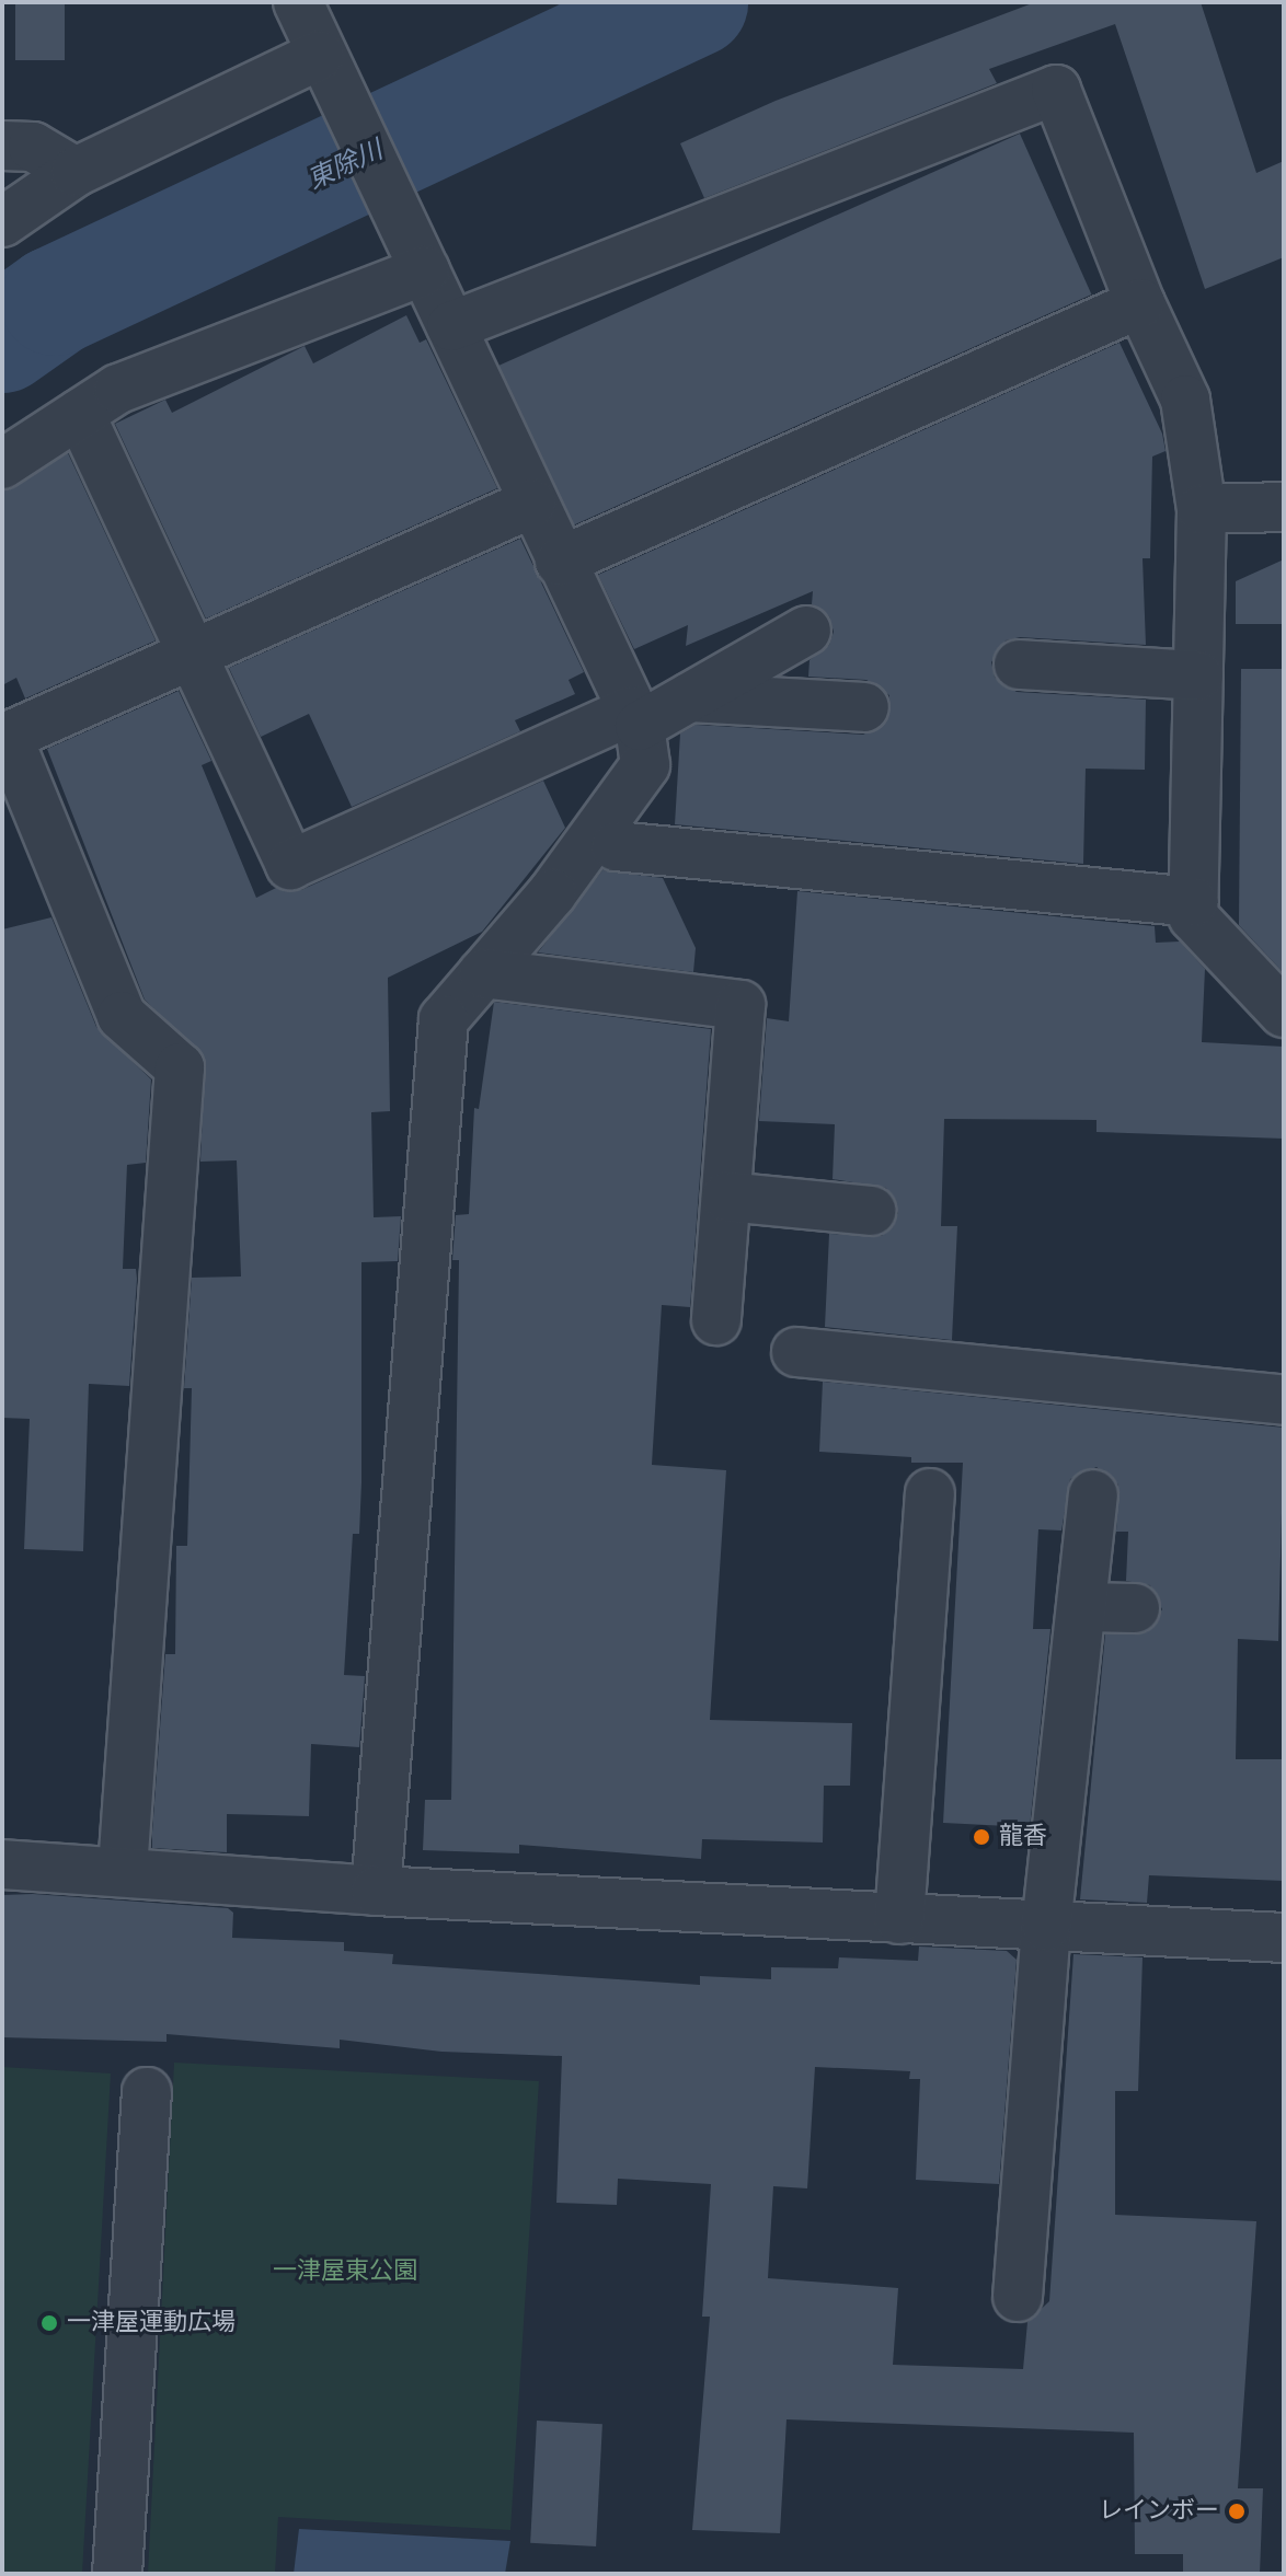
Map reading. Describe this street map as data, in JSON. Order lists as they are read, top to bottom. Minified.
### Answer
{"water":["東除川"],"parks":["一津屋東公園"],"places":["龍香","一津屋運動広場","レインボー"]}
